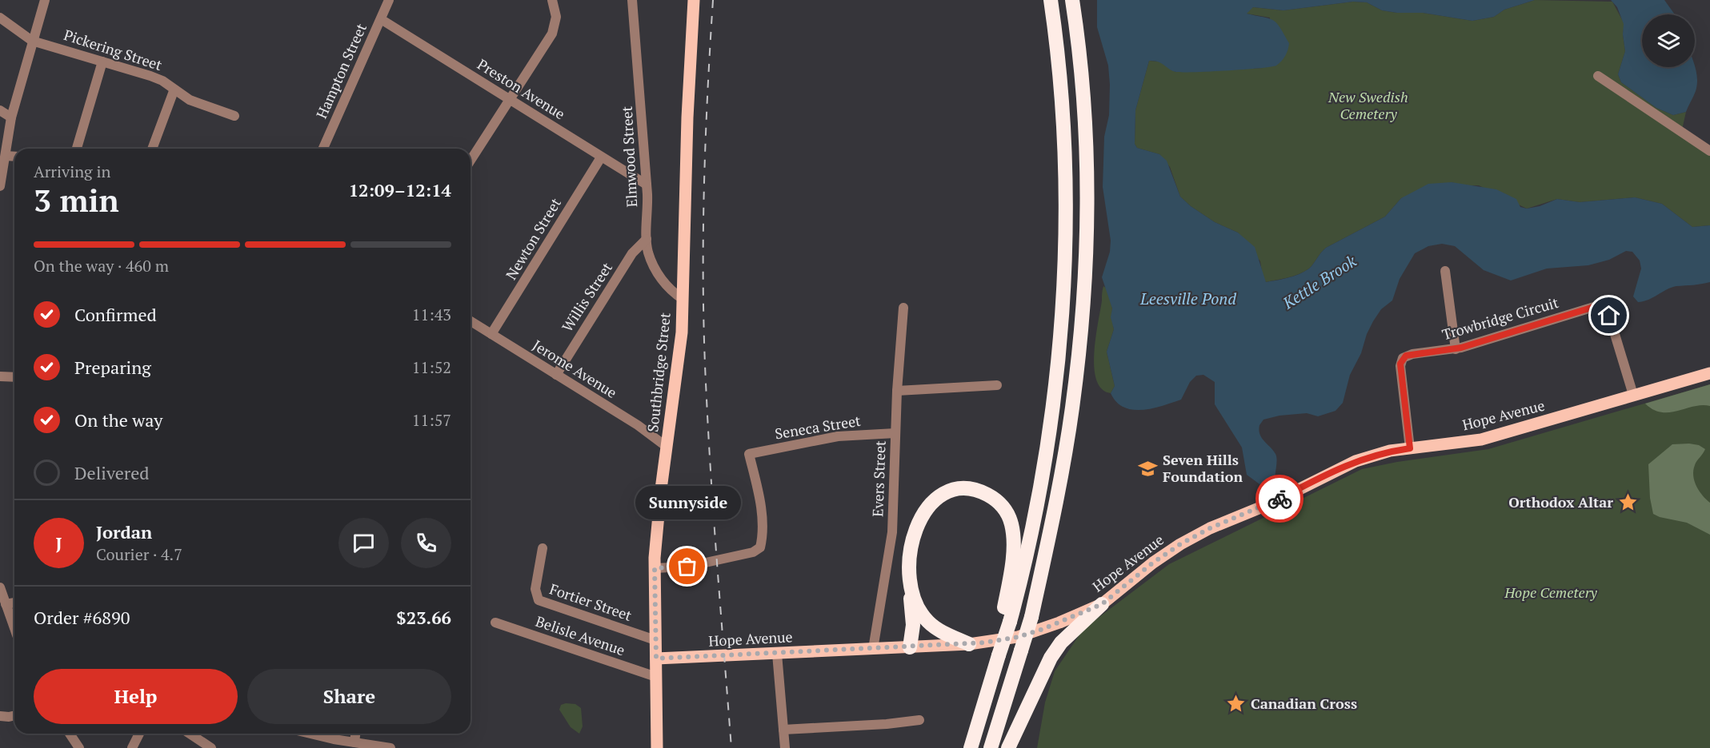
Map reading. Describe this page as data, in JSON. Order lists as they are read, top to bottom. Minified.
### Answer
{"streets":{"main road":["Southbridge Street","Hope Avenue"],"street":["Pickering Street","Hampton Street","Preston Avenue","Elmwood Street","Newton Street","Willis Street","Trowbridge Circuit","Jerome Avenue","Seneca Street","Evers Street","Fortier Street","Belisle Avenue"]},"crossings":[["Hampton Street","Preston Avenue"],["Preston Avenue","Elmwood Street"],["Preston Avenue","Newton Street"],["Elmwood Street","Willis Street"],["Elmwood Street","Southbridge Street"],["Newton Street","Jerome Avenue"],["Willis Street","Jerome Avenue"],["Trowbridge Circuit","Hope Avenue"],["Jerome Avenue","Southbridge Street"],["Southbridge Street","Hope Avenue"],["Southbridge Street","Seneca Street"],["Southbridge Street","Fortier Street"],["Southbridge Street","Belisle Avenue"],["Hope Avenue","Evers Street"],["Seneca Street","Evers Street"]],"water":["Kettle Brook","Leesville Pond"],"parks":["New Swedish Cemetery","Hope Cemetery"],"places":{"school or university":["Seven Hills Foundation"],"place":["Orthodox Altar","Canadian Cross"],"other":["Sunnyside"]},"page":{"heading":["3 min","Arriving in","12:09–12:14"],"panel":["Jordan","Courier · 4.7","Order #6890","$23.66"],"bar":"On the way · 460 m","list":[["Confirmed","11:43"],["Preparing","11:52"],["On the way","11:57"],"Delivered"],"bubble":"Sunnyside","round":"J","buttons":["Help","Share"]}}
